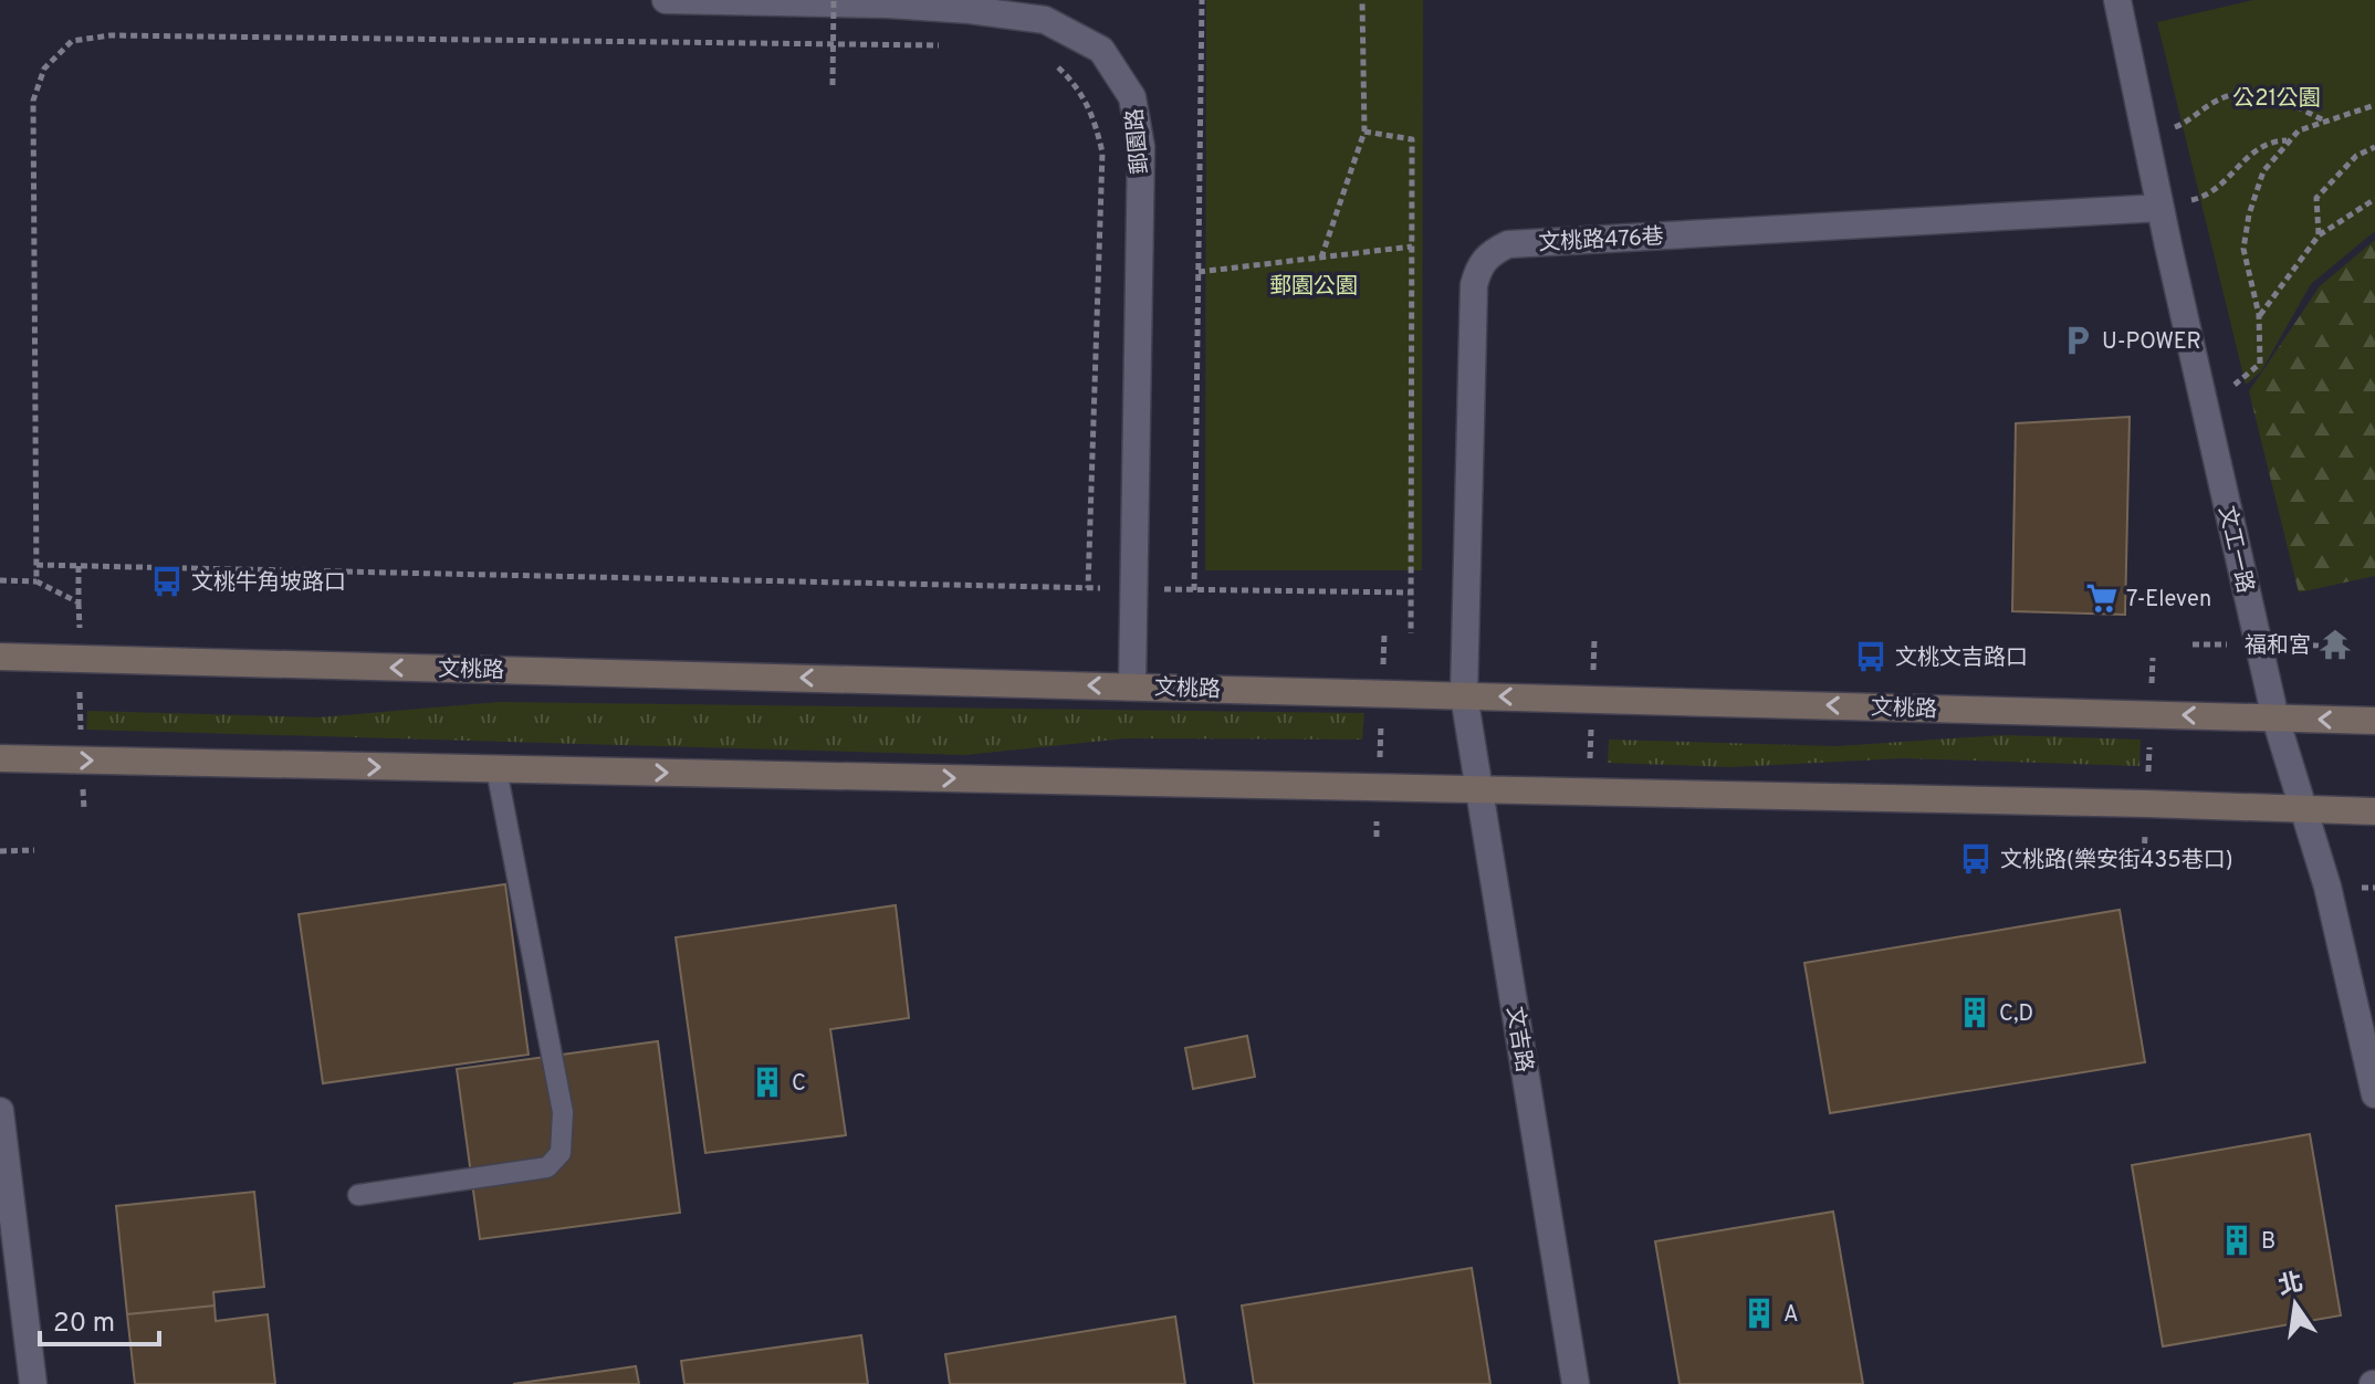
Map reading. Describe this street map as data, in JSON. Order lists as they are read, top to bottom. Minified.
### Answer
{"streets":{"street":["郵園路","文桃路476巷","文工一路","文桃路","文吉路"]},"crossings":[["郵園路","文桃路"],["文桃路476巷","文工一路"],["文桃路476巷","文桃路"],["文桃路476巷","文吉路"],["文工一路","文桃路"],["文桃路","文吉路"]],"parks":["公21公園","郵園公園"],"places":{"parking":["U-POWER"],"bus stop":["文桃牛角坡路口","文桃文吉路口","文桃路(樂安街435巷口)"],"supermarket":["7-Eleven"],"temple":["福和宮"],"building":["C,D","C","B","A"]},"scale_bar":"20 m","north":"top"}
